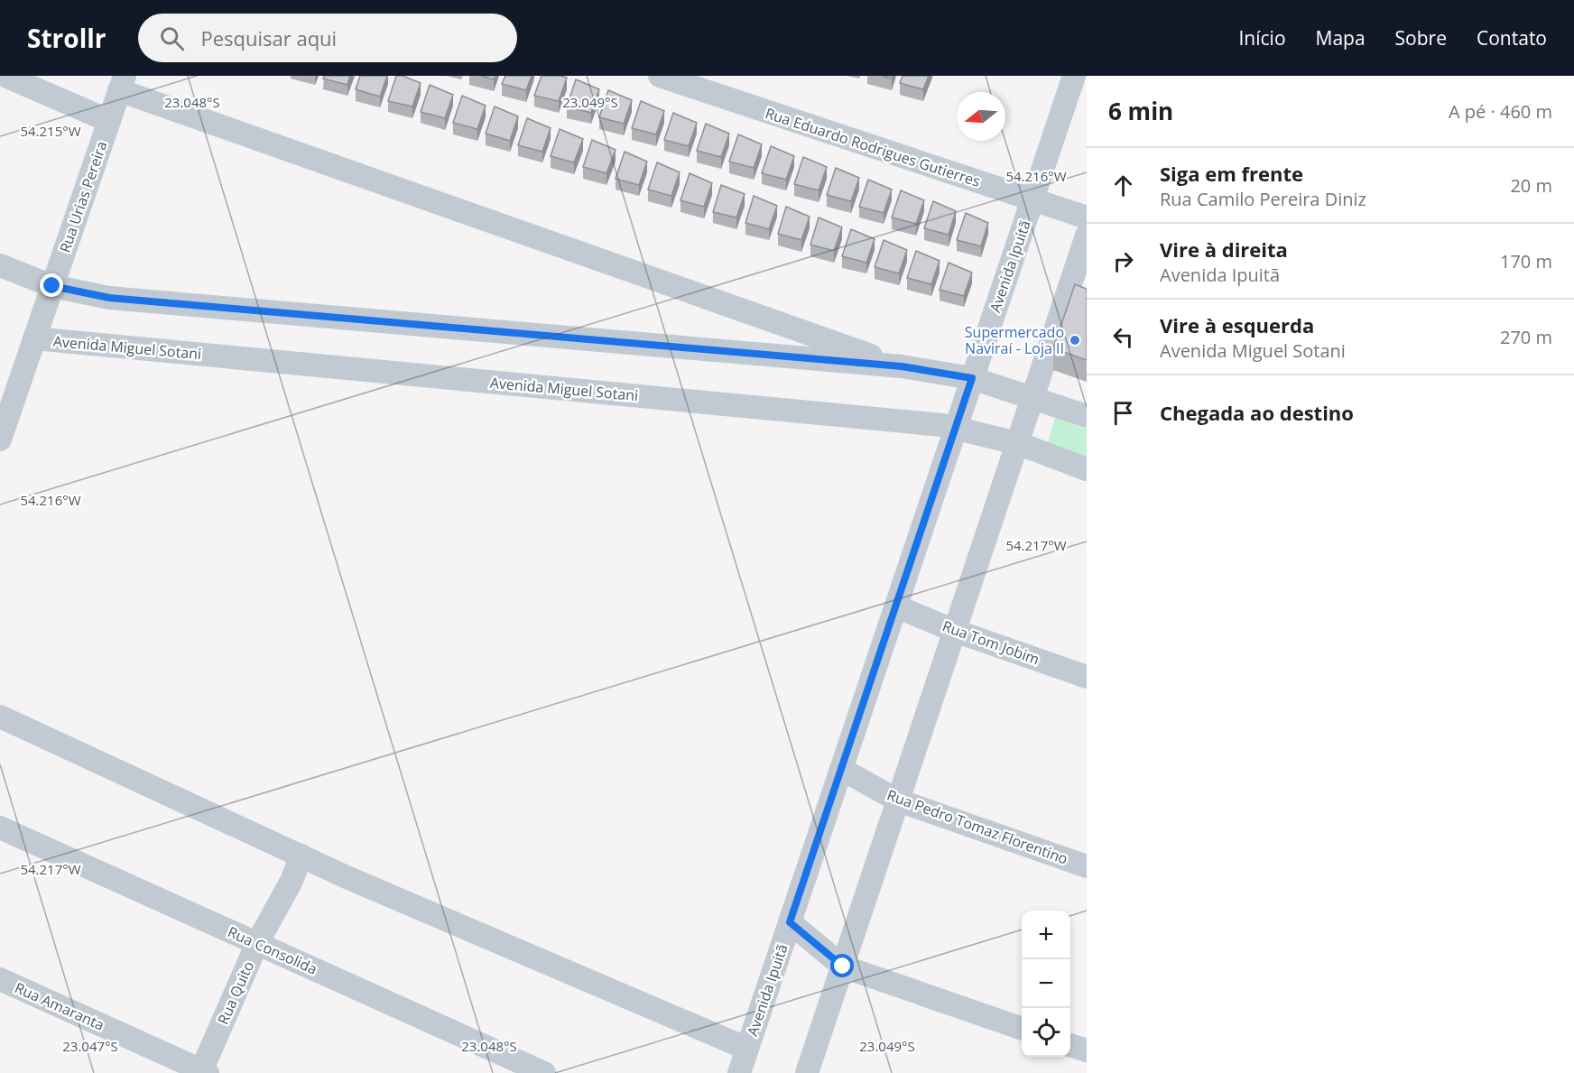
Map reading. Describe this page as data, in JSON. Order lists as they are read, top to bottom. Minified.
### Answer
{"streets":{"street":["Rua Eduardo Rodrigues Gutierres","Rua Urias Pereira","Avenida Ipuitã","Avenida Miguel Sotani","Rua Tom Jobim","Rua Pedro Tomaz Florentino","Rua Consolida","Rua Quito","Rua Amaranta"]},"crossings":[["Rua Eduardo Rodrigues Gutierres","Avenida Ipuitã"],["Rua Urias Pereira","Avenida Miguel Sotani"],["Avenida Ipuitã","Avenida Miguel Sotani"],["Avenida Ipuitã","Rua Tom Jobim"],["Avenida Ipuitã","Rua Pedro Tomaz Florentino"],["Rua Consolida","Rua Quito"],["Rua Quito","Rua Amaranta"]],"places":["Supermercado Naviraí - Loja II"],"north":"left","page":{"header":"Strollr","search":"Pesquisar aqui","nav":["Início","Mapa","Sobre","Contato"],"heading":["6 min","A pé · 460 m"],"list":[["Siga em frente","Rua Camilo Pereira Diniz","20 m"],["Vire à direita","Avenida Ipuitã","170 m"],["Vire à esquerda","Avenida Miguel Sotani","270 m"],"Chegada ao destino"],"map_buttons":["+","−"]},"coordinates":["23.048°S","23.049°S","54.215°W","54.216°W","54.217°W","23.047°S"]}
